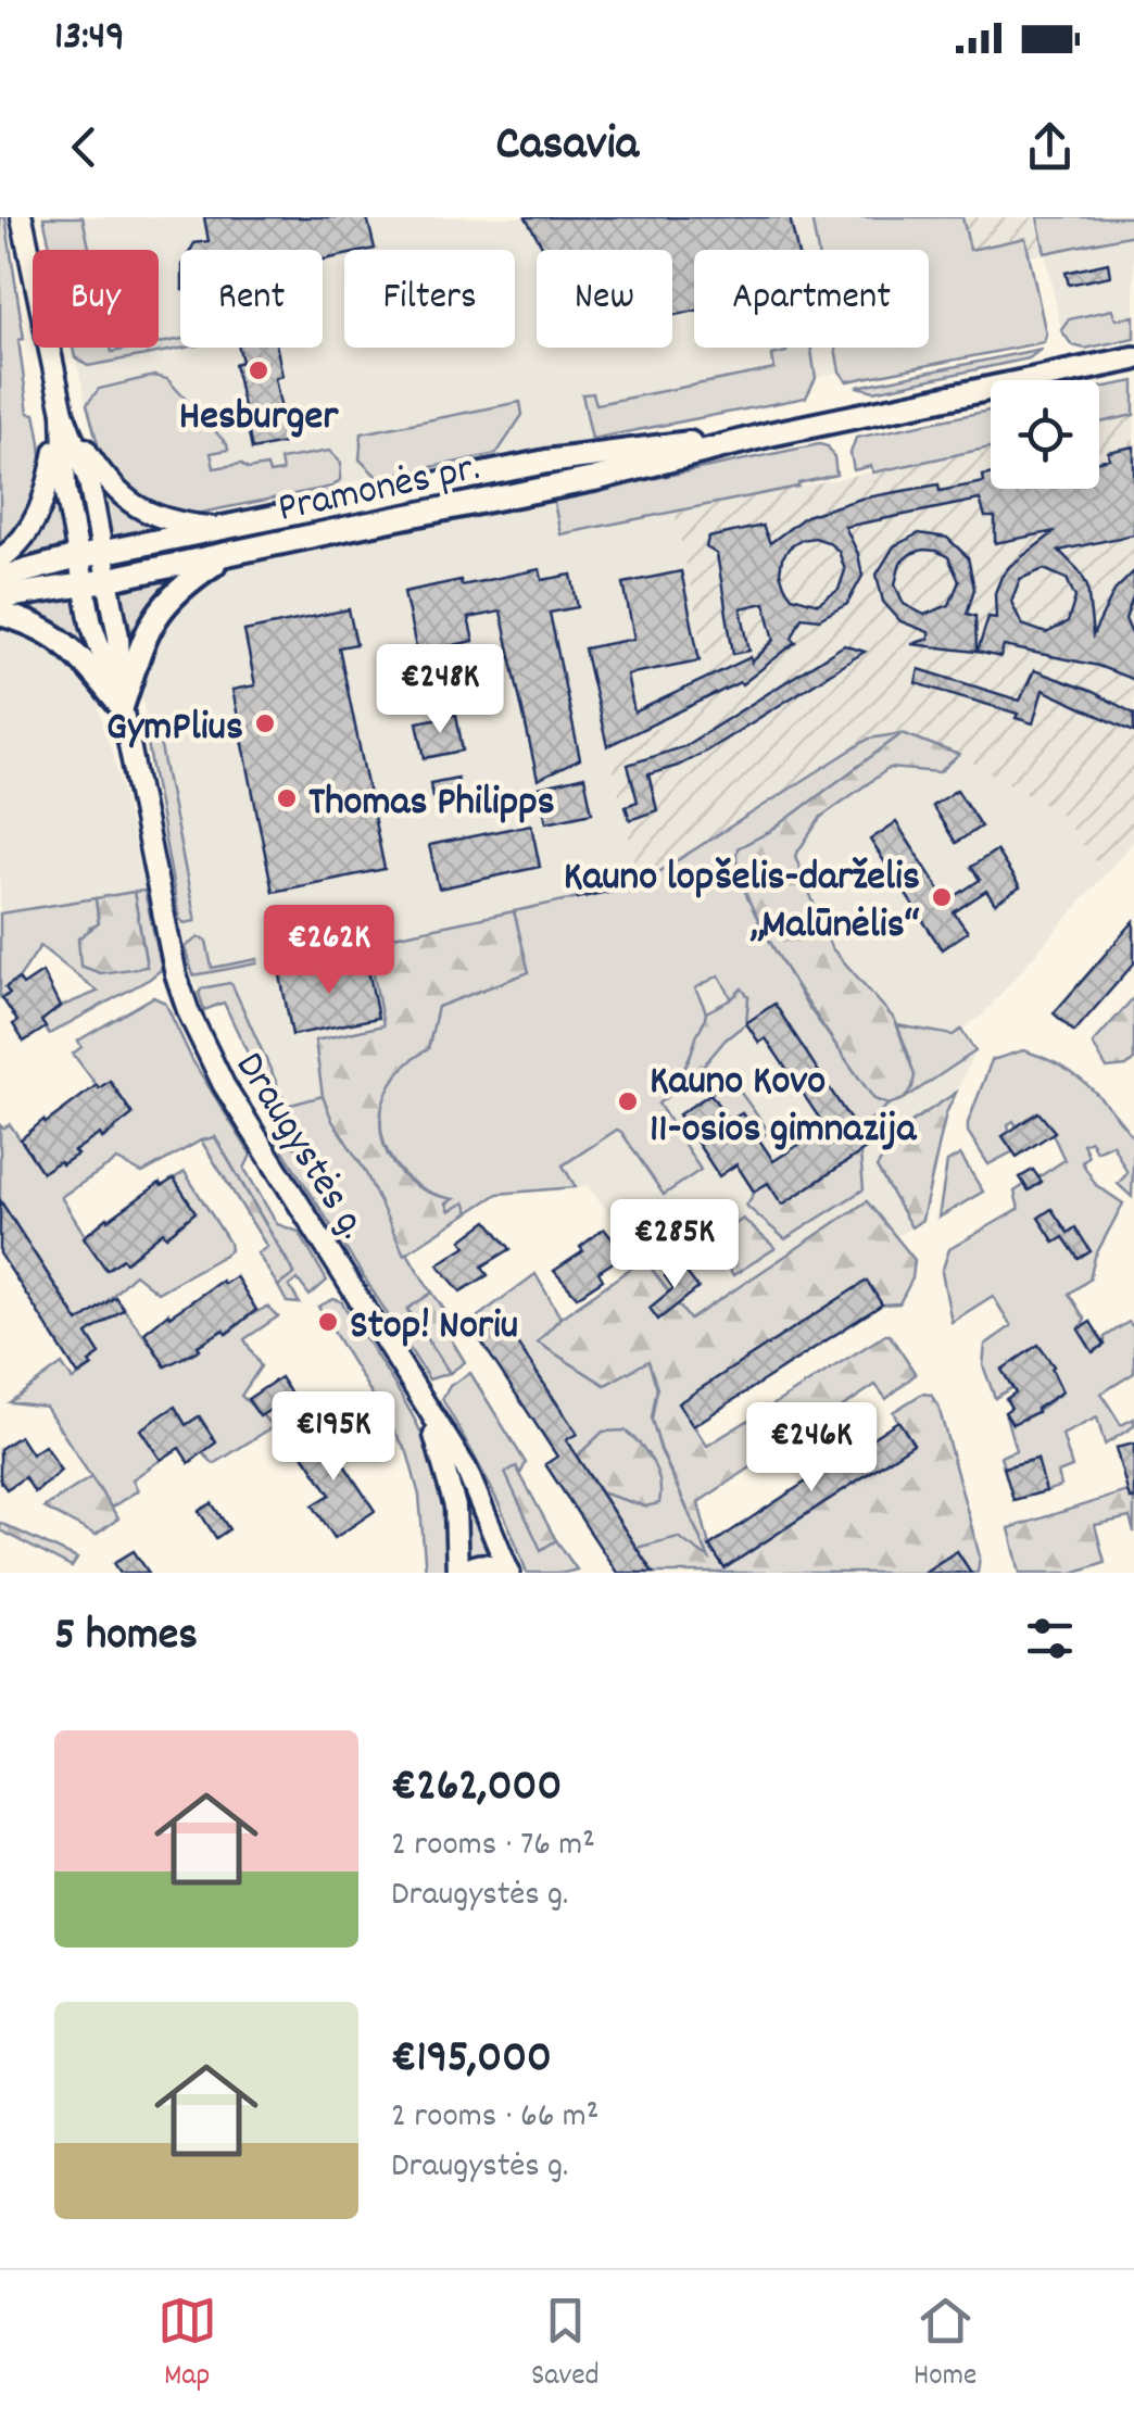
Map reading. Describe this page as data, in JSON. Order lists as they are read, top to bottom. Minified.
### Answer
{"streets":{"main road":["Pramonės pr.","Draugystės g."]},"crossings":[["Pramonės pr.","Draugystės g."]],"places":["Hesburger","GymPlius","Thomas Philipps","Kauno lopšelis-darželis „Malūnėlis“","Kauno Kovo 11-osios gimnazija","Stop! Noriu"],"page":{"status":"13:49","header":"Casavia","chip":["Buy","Rent","Filters","New","Apartment"],"price":["€248K","€262K","€285K","€195K","€246K"],"heading":"5 homes","list":[{"name":"€262,000","note":"2 rooms · 76 m² · Draugystės g."},{"name":"€195,000","note":"2 rooms · 66 m² · Draugystės g."}],"tabs":["Map","Saved","Home"]}}
